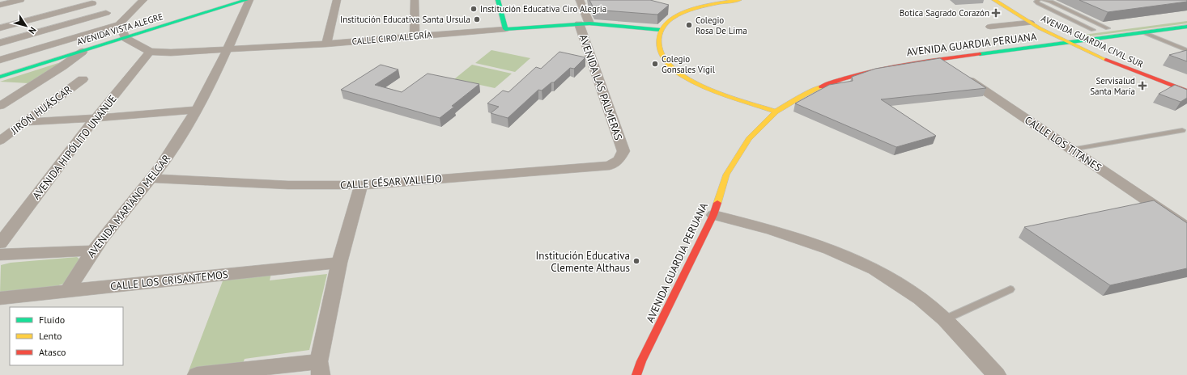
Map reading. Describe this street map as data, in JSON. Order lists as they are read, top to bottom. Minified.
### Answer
{"streets":{"street":["AVENIDA VISTA ALEGRE","CALLE CIRO ALEGRÍA","AVENIDA GUARDIA CIVIL SUR","AVENIDA GUARDIA PERUANA","AVENIDA LAS PALMERAS","JIRÓN HUÁSCAR","CALLE LOS TITANES","AVENIDA HIPÓLITO UNANUE","CALLE CÉSAR VALLEJO","AVENIDA MARIANO MELGAR","CALLE LOS CRISANTEMOS"]},"crossings":[["AVENIDA VISTA ALEGRE","CALLE CIRO ALEGRÍA"],["CALLE CIRO ALEGRÍA","AVENIDA LAS PALMERAS"],["CALLE CIRO ALEGRÍA","AVENIDA HIPÓLITO UNANUE"],["CALLE CIRO ALEGRÍA","AVENIDA MARIANO MELGAR"],["AVENIDA GUARDIA CIVIL SUR","AVENIDA GUARDIA PERUANA"],["AVENIDA GUARDIA PERUANA","CALLE LOS TITANES"],["AVENIDA LAS PALMERAS","CALLE CÉSAR VALLEJO"],["CALLE CÉSAR VALLEJO","AVENIDA MARIANO MELGAR"],["AVENIDA MARIANO MELGAR","CALLE LOS CRISANTEMOS"]],"places":{"other":["Institución Educativa Ciro Alegria","Institución Educativa Santa Ursula","Colegio Rosa De Lima","Colegio Gonsales Vigil","Institución Educativa Clemente Althaus"],"health":["Botica Sagrado Corazón","Servisalud Santa María"]},"legend":["Fluido","Lento","Atasco"],"north":"bottom right"}
